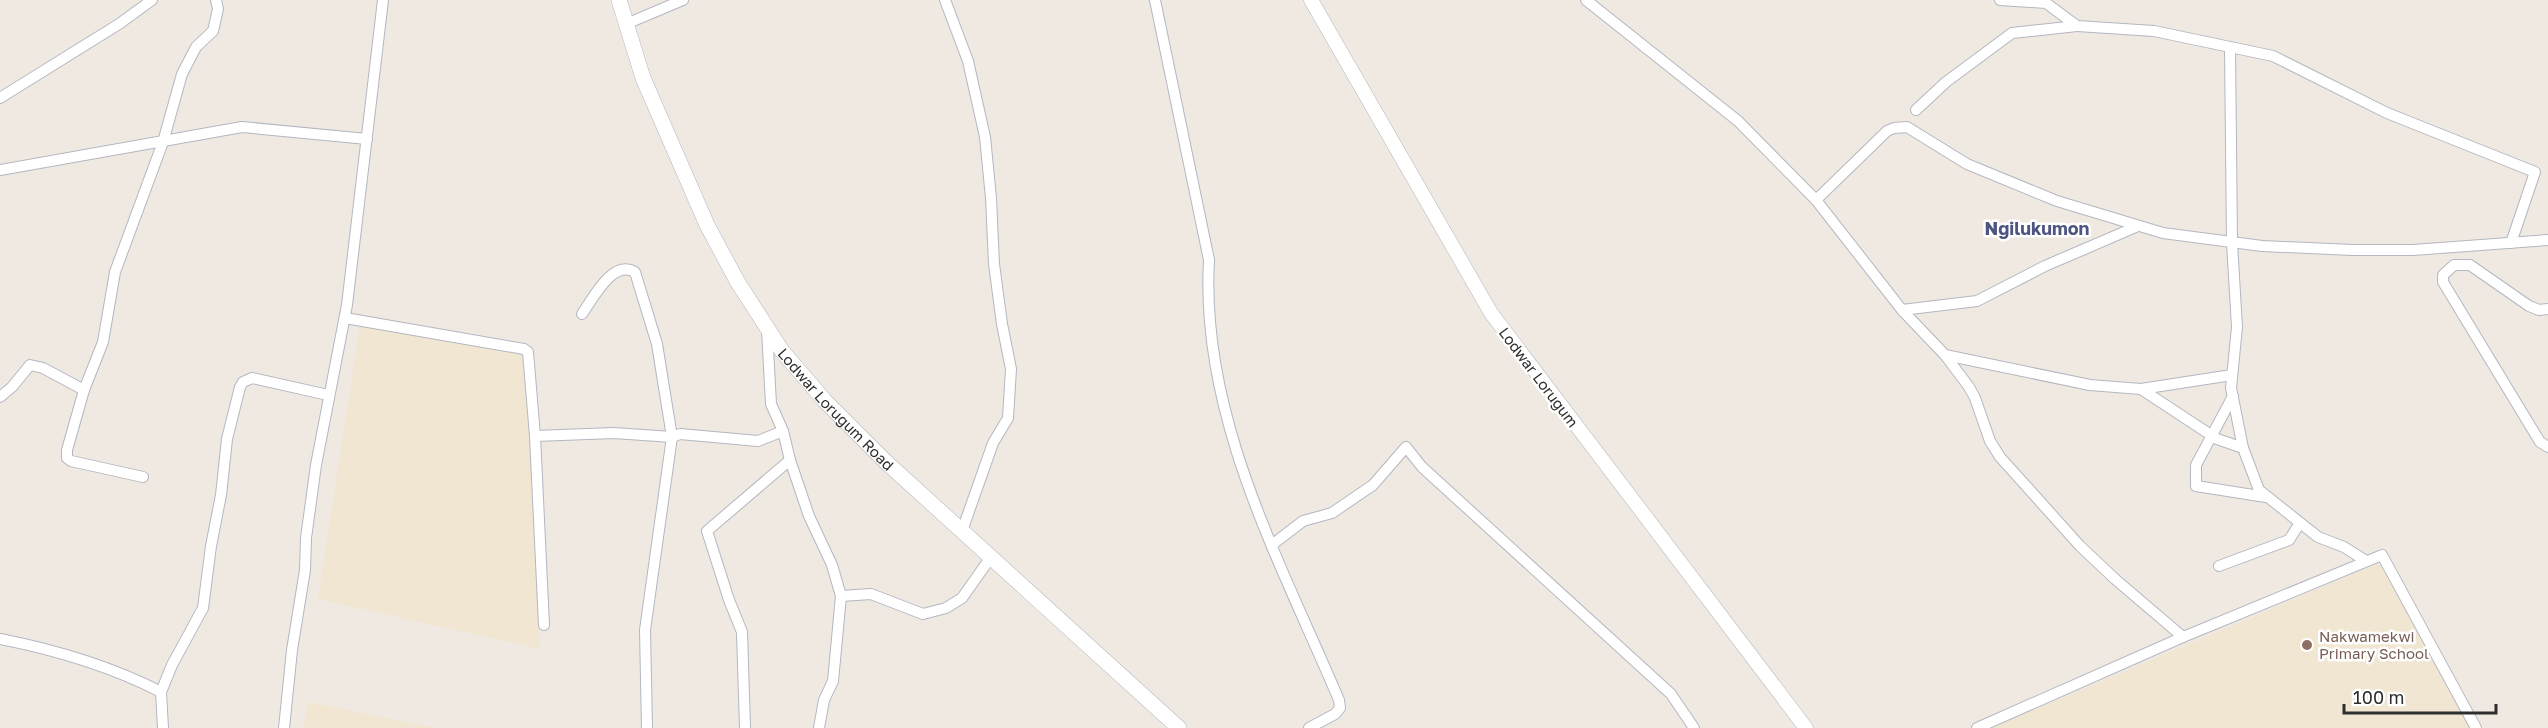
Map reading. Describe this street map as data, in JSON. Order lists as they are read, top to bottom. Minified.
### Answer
{"streets":{"main road":["Lodwar Lorugum Road"],"street":["Lodwar Lorugum"]},"districts":["Ngilukumon"],"places":["Nakwamekwi Primary School"],"scale_bar":"100 m"}
